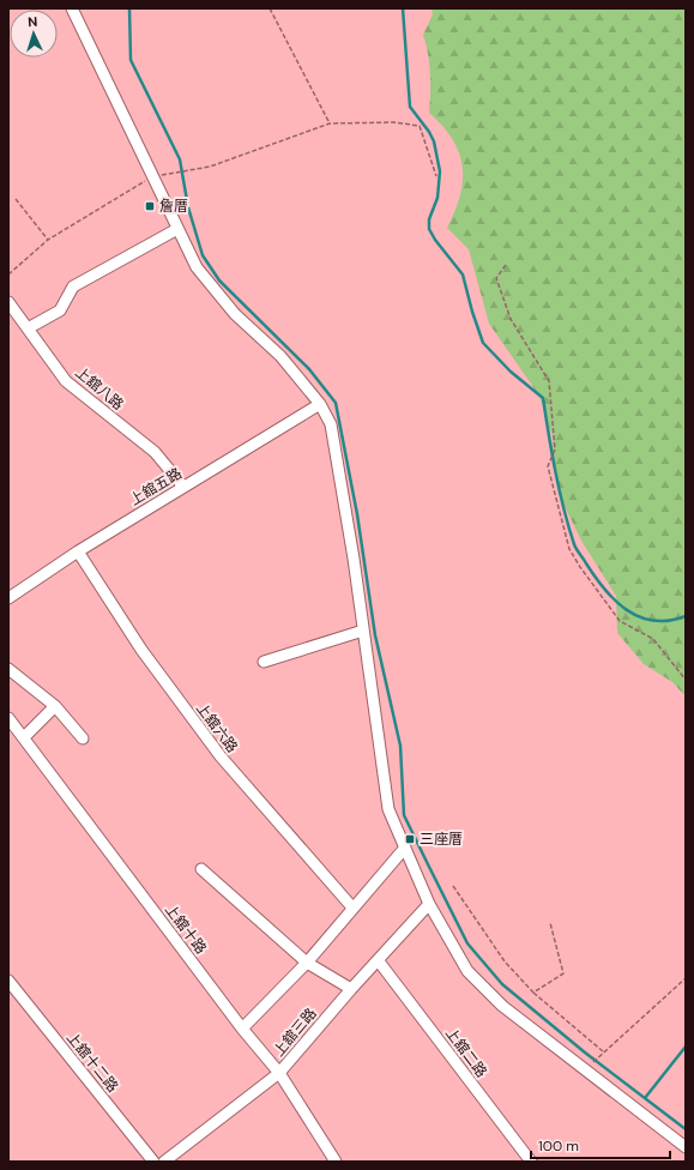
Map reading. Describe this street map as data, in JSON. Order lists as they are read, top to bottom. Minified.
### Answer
{"streets":{"street":["上舘八路","上舘五路","上舘六路","上舘十路","上舘三路","上舘二路","上舘十二路"]},"crossings":[["上舘八路","上舘五路"],["上舘五路","上舘六路"],["上舘十路","上舘三路"],["上舘三路","上舘二路"]],"places":{"transit":["詹厝","三座厝"]},"scale_bar":"100 m","north":"top"}
